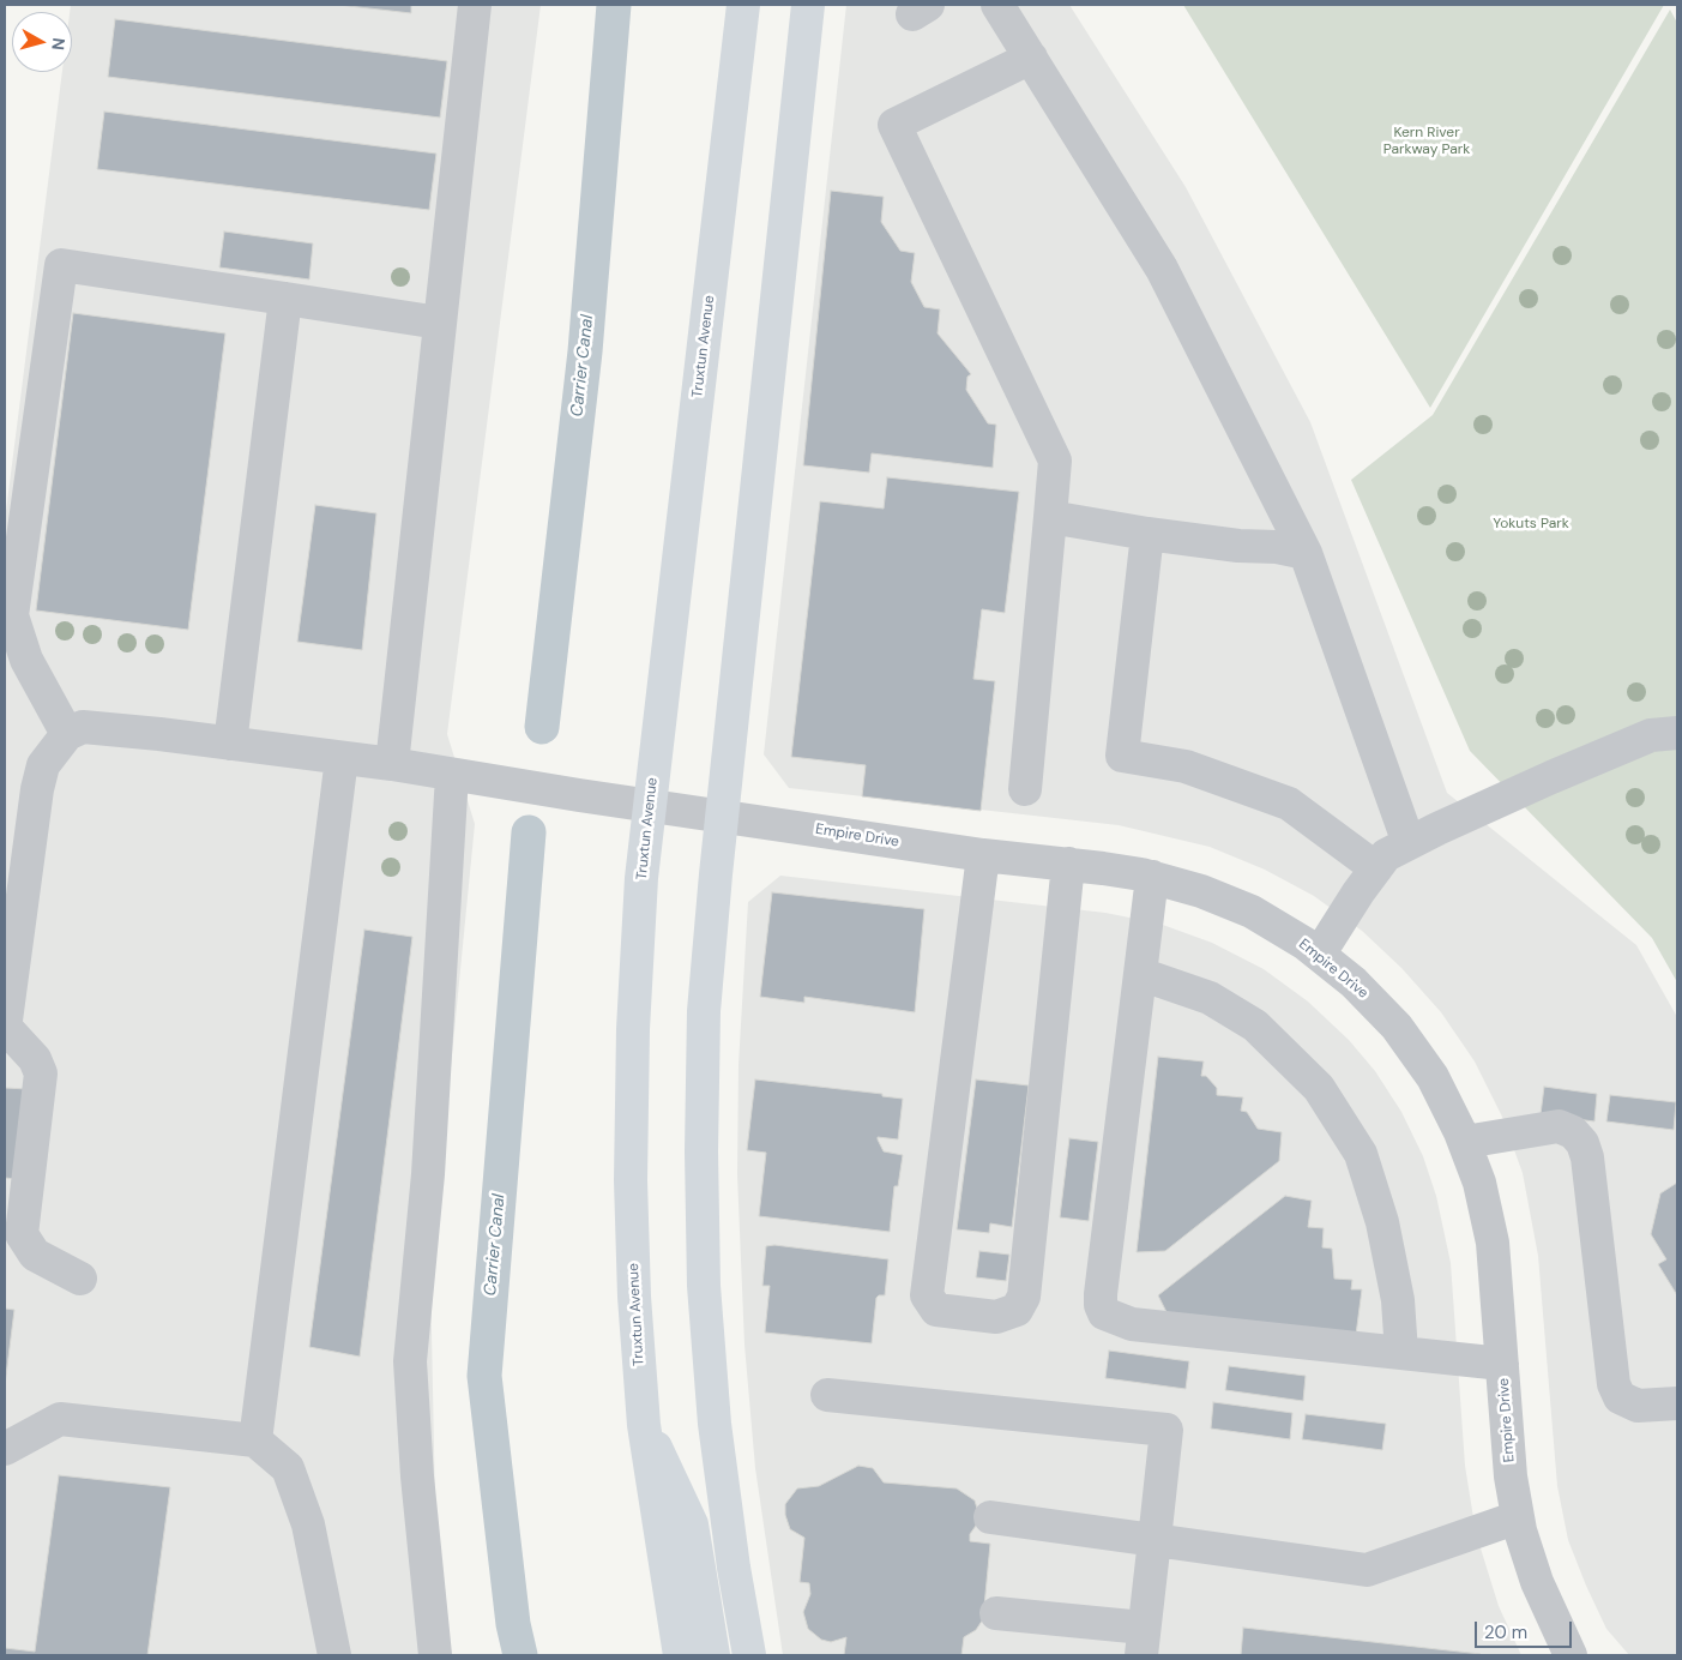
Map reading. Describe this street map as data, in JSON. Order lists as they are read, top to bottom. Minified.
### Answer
{"streets":{"main road":["Truxtun Avenue"],"street":["Empire Drive"]},"crossings":[["Truxtun Avenue","Empire Drive"]],"water":["Carrier Canal"],"parks":["Kern River Parkway Park","Yokuts Park"],"scale_bar":"20 m","north":"right"}
